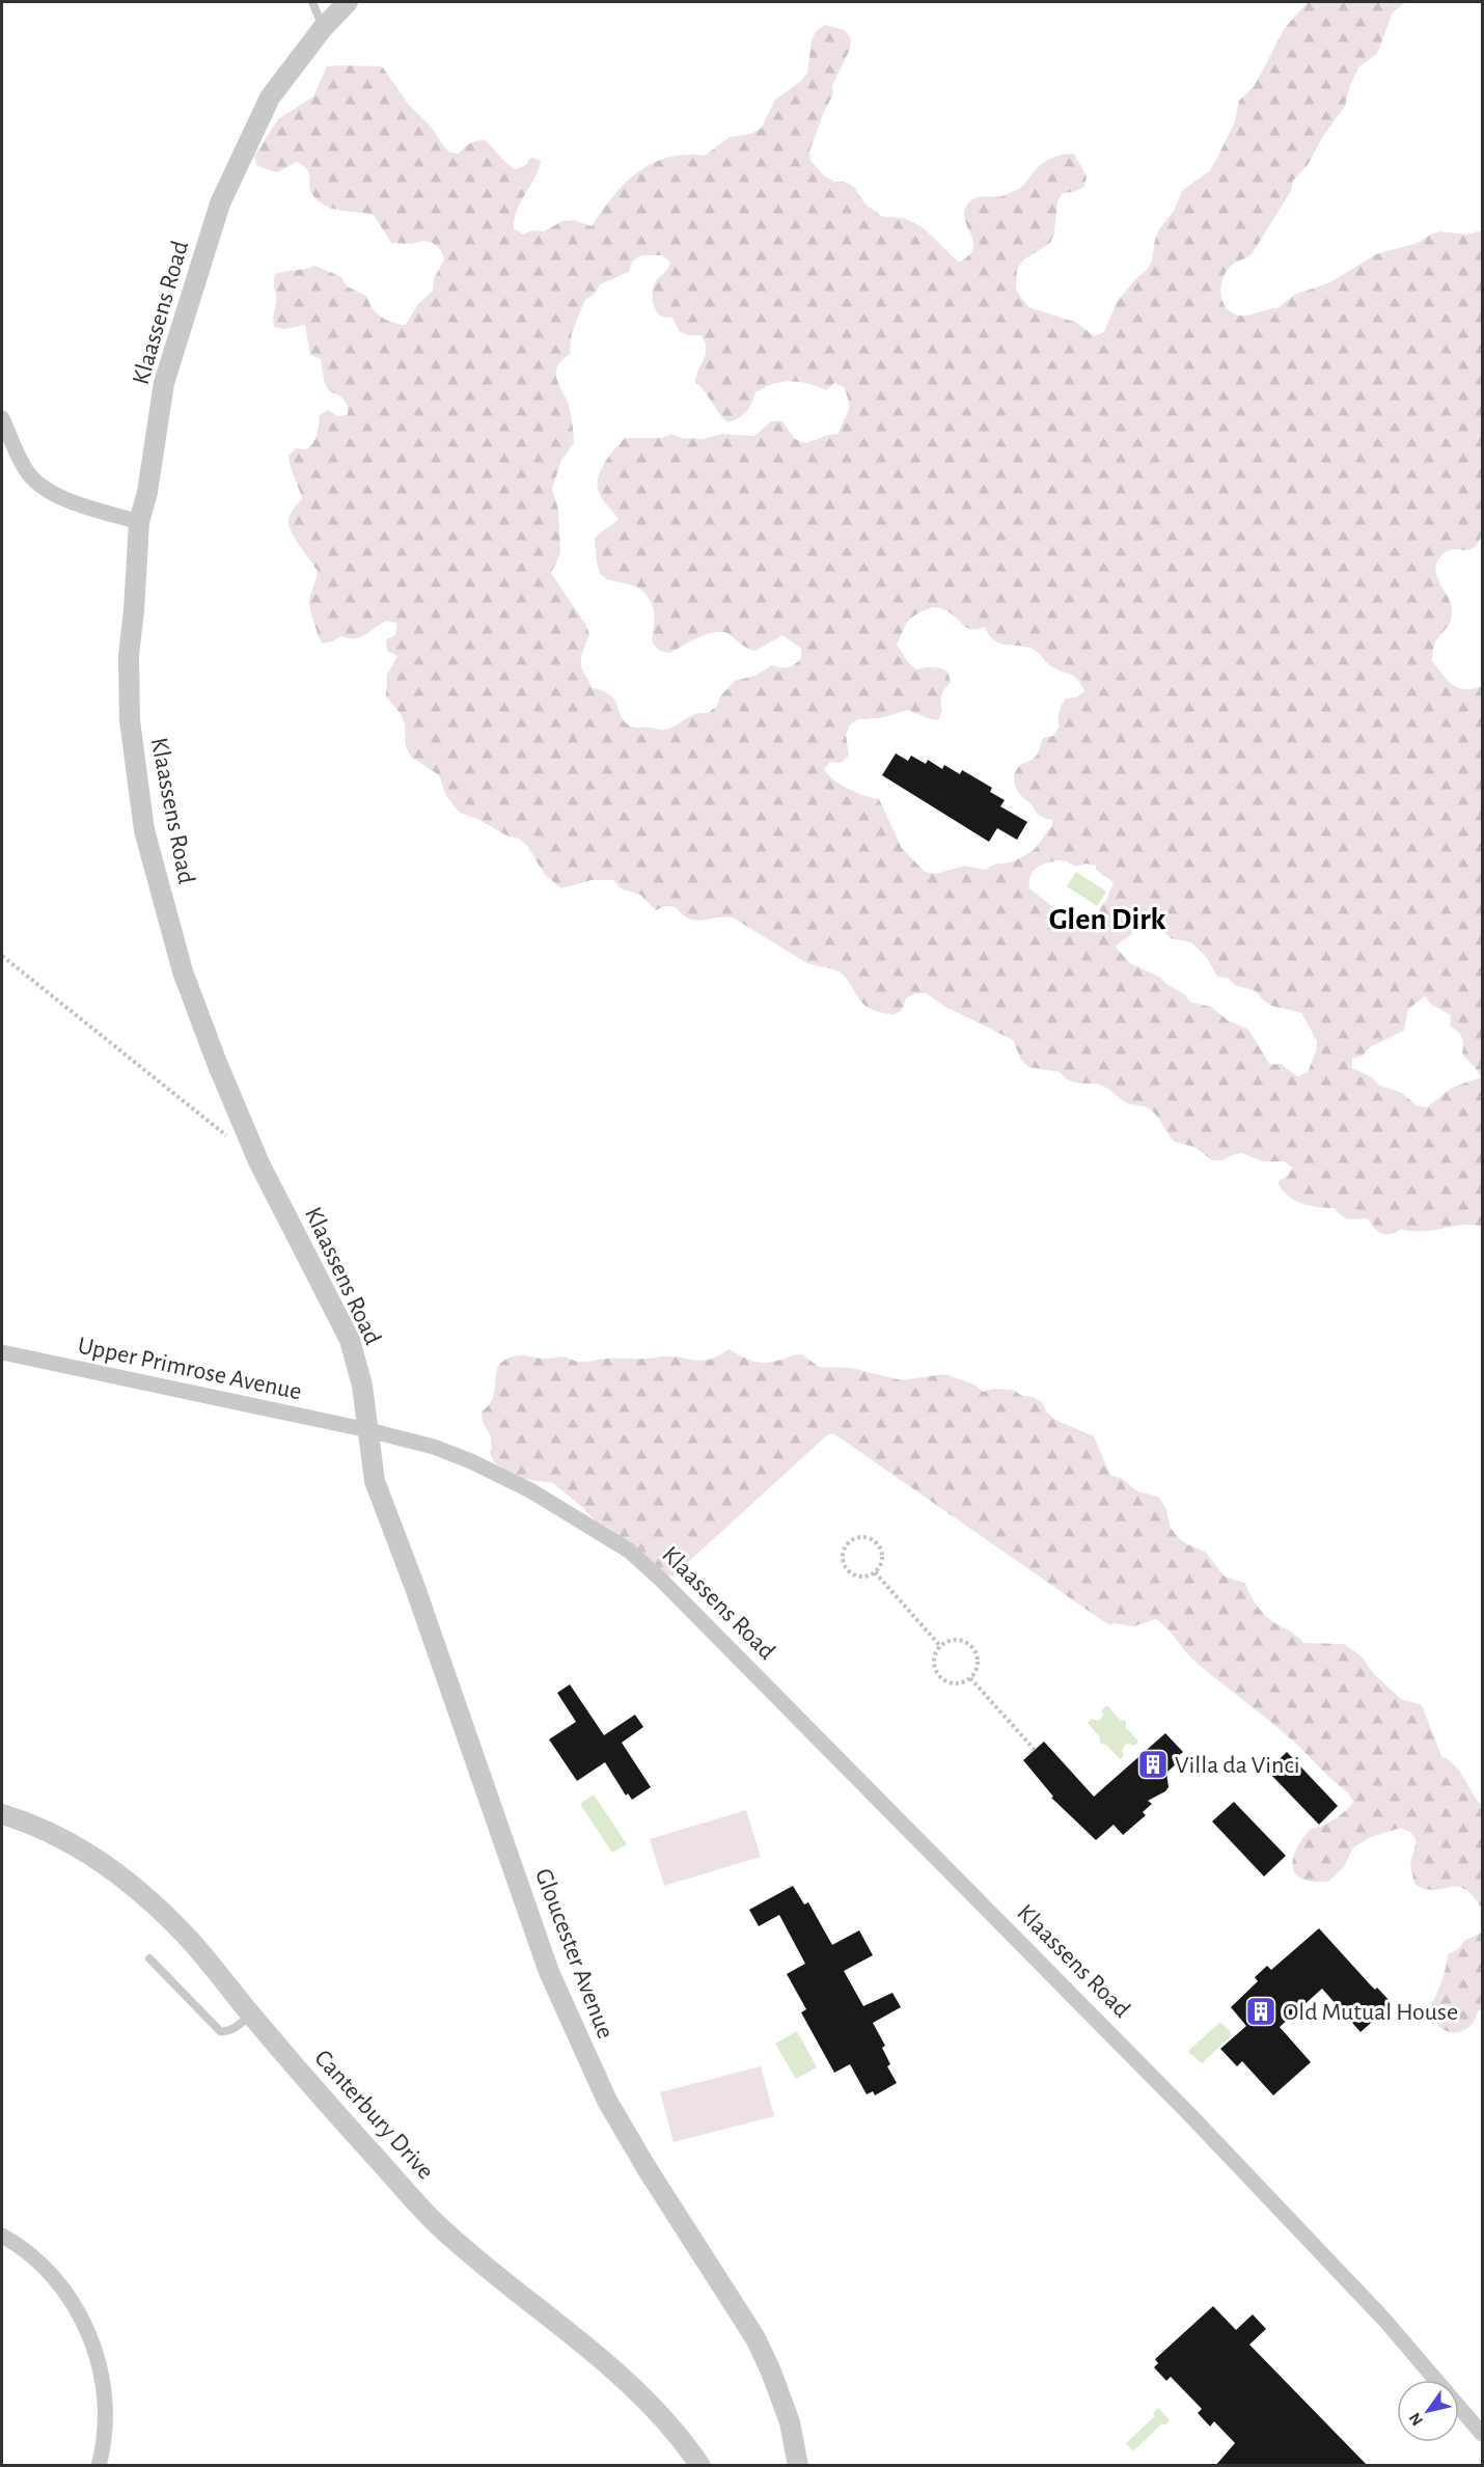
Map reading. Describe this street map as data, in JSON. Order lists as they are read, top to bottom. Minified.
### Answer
{"streets":{"street":["Klaassens Road","Upper Primrose Avenue","Gloucester Avenue","Canterbury Drive"]},"crossings":[["Klaassens Road","Upper Primrose Avenue"],["Klaassens Road","Gloucester Avenue"],["Upper Primrose Avenue","Gloucester Avenue"]],"districts":["Glen Dirk"],"places":{"building":["Villa da Vinci","Old Mutual House"]},"north":"bottom left"}
